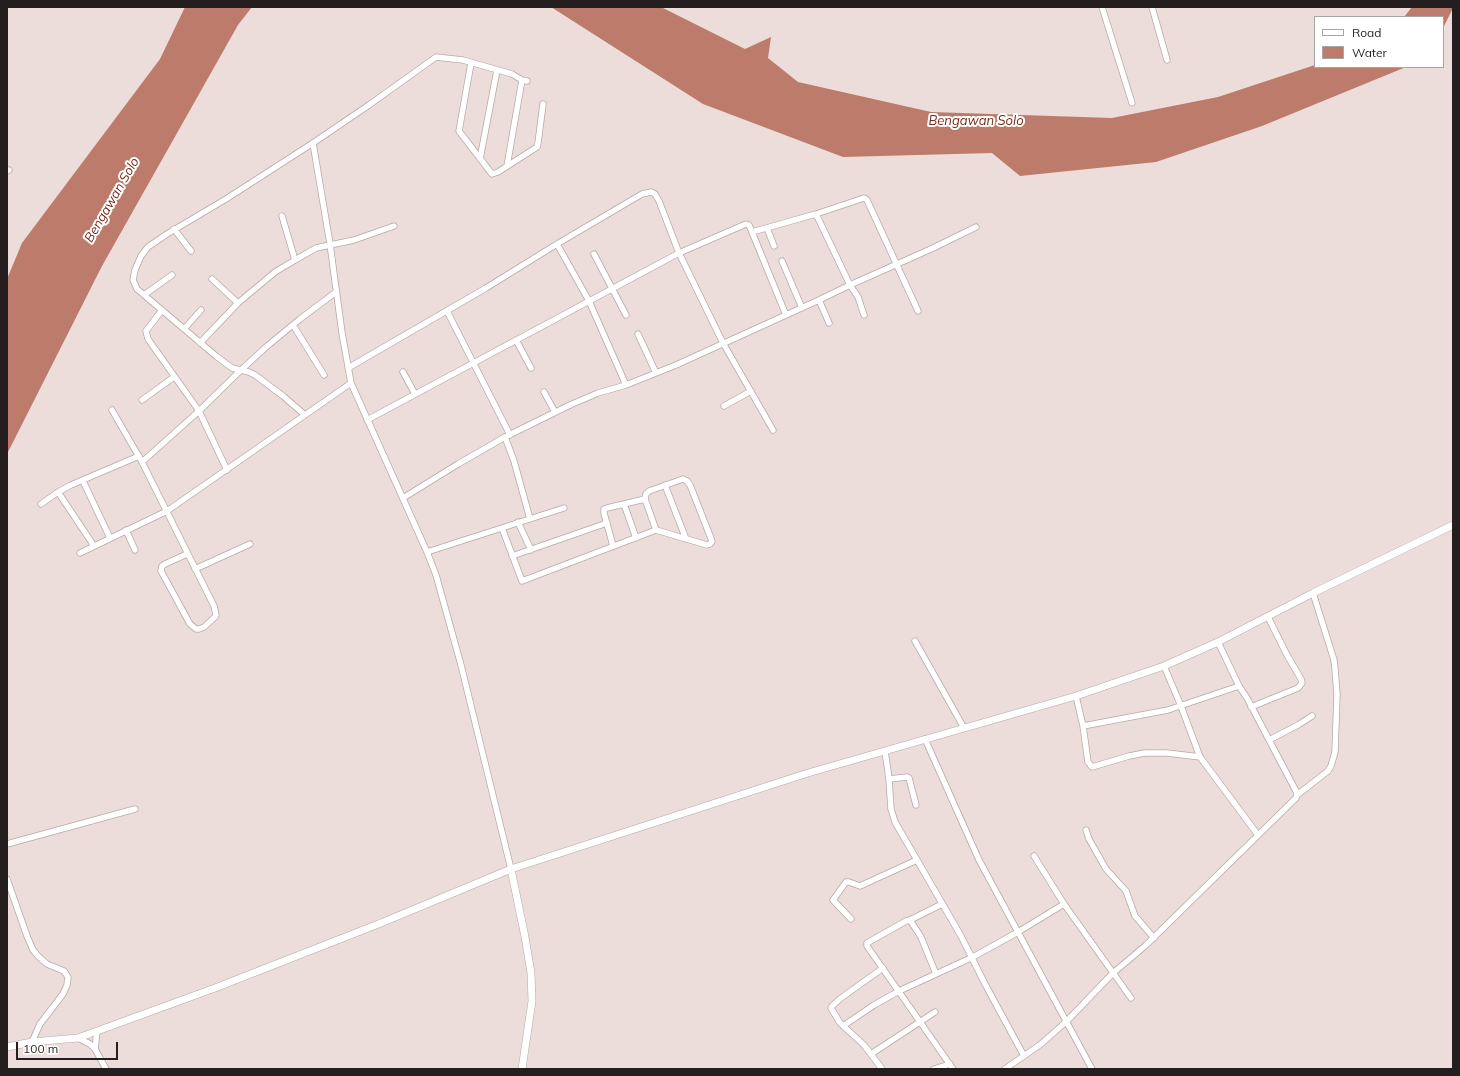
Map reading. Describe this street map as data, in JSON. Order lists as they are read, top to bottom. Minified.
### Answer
{"water":["Bengawan Solo"],"legend":["Road","Water"],"scale_bar":"100 m"}
